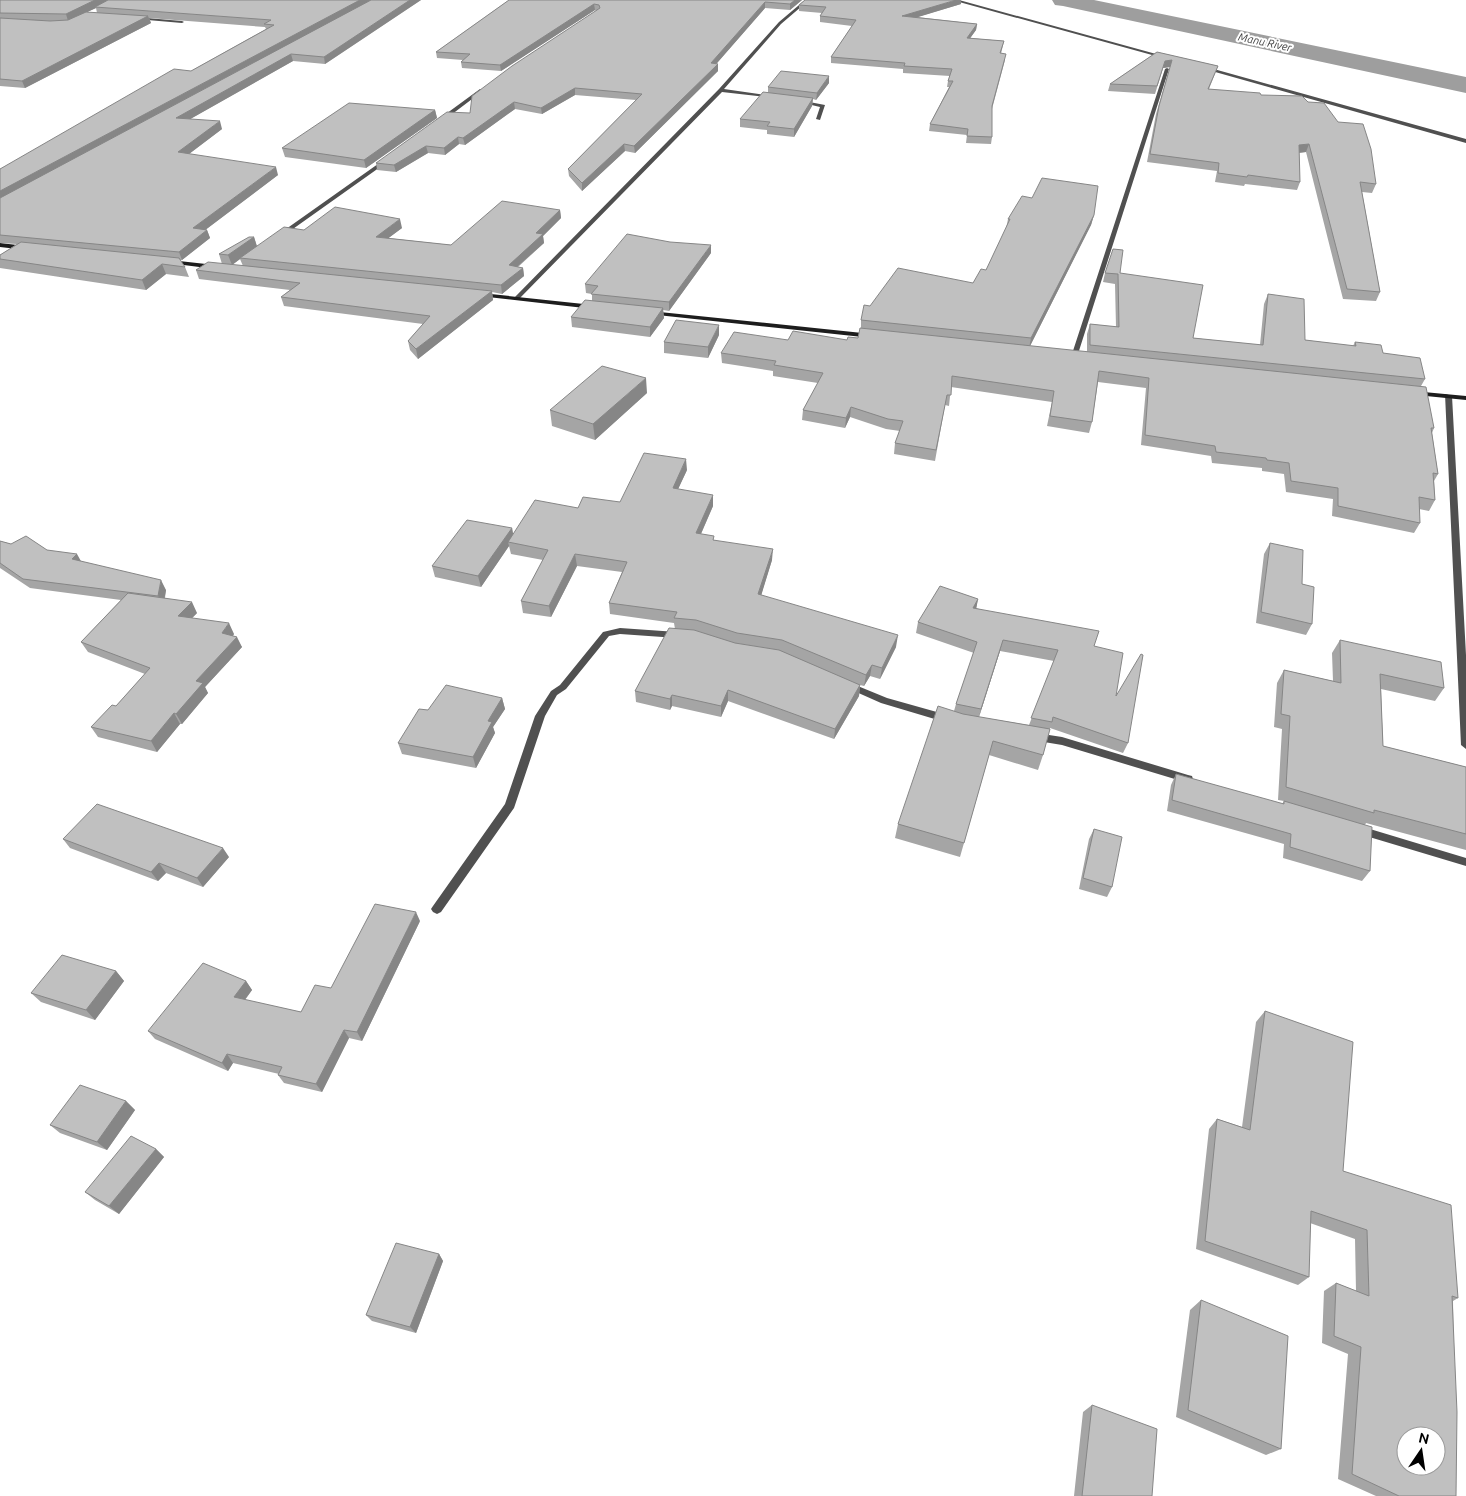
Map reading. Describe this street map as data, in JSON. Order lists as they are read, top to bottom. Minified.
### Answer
{"water":["Manu River"],"north":"top"}
